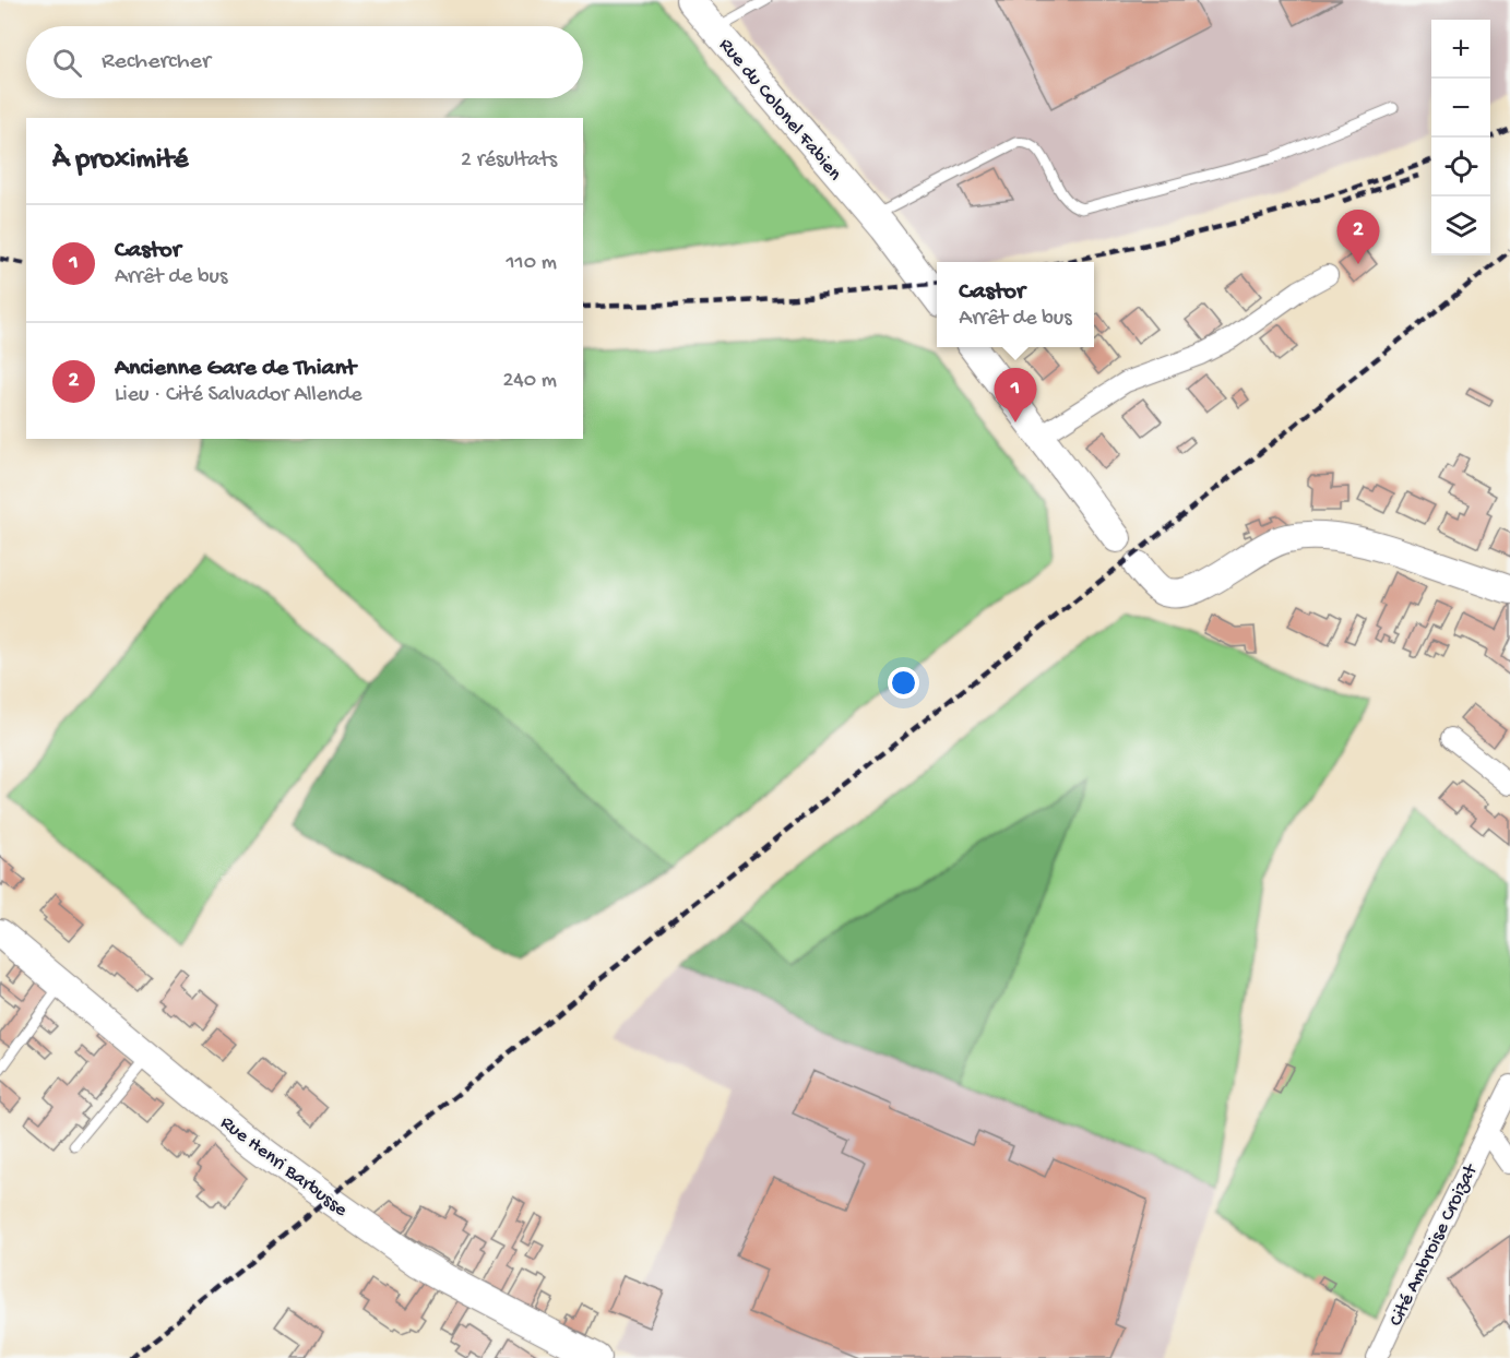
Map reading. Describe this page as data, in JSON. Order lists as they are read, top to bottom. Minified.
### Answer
{"streets":{"street":["Rue du Colonel Fabien","Rue Henri Barbusse","Cité Ambroise Croizat"]},"page":{"map_buttons":["+","−"],"search":"Rechercher","heading":["À proximité","2 résultats"],"list":[{"mark":"1","name":"Castor","note":"Arrêt de bus","value":"110 m"},{"mark":"2","name":"Ancienne Gare de Thiant","note":"Lieu · Cité Salvador Allende","value":"240 m"}],"pins":["2","1"],"popup":["Castor","Arrêt de bus"]}}
